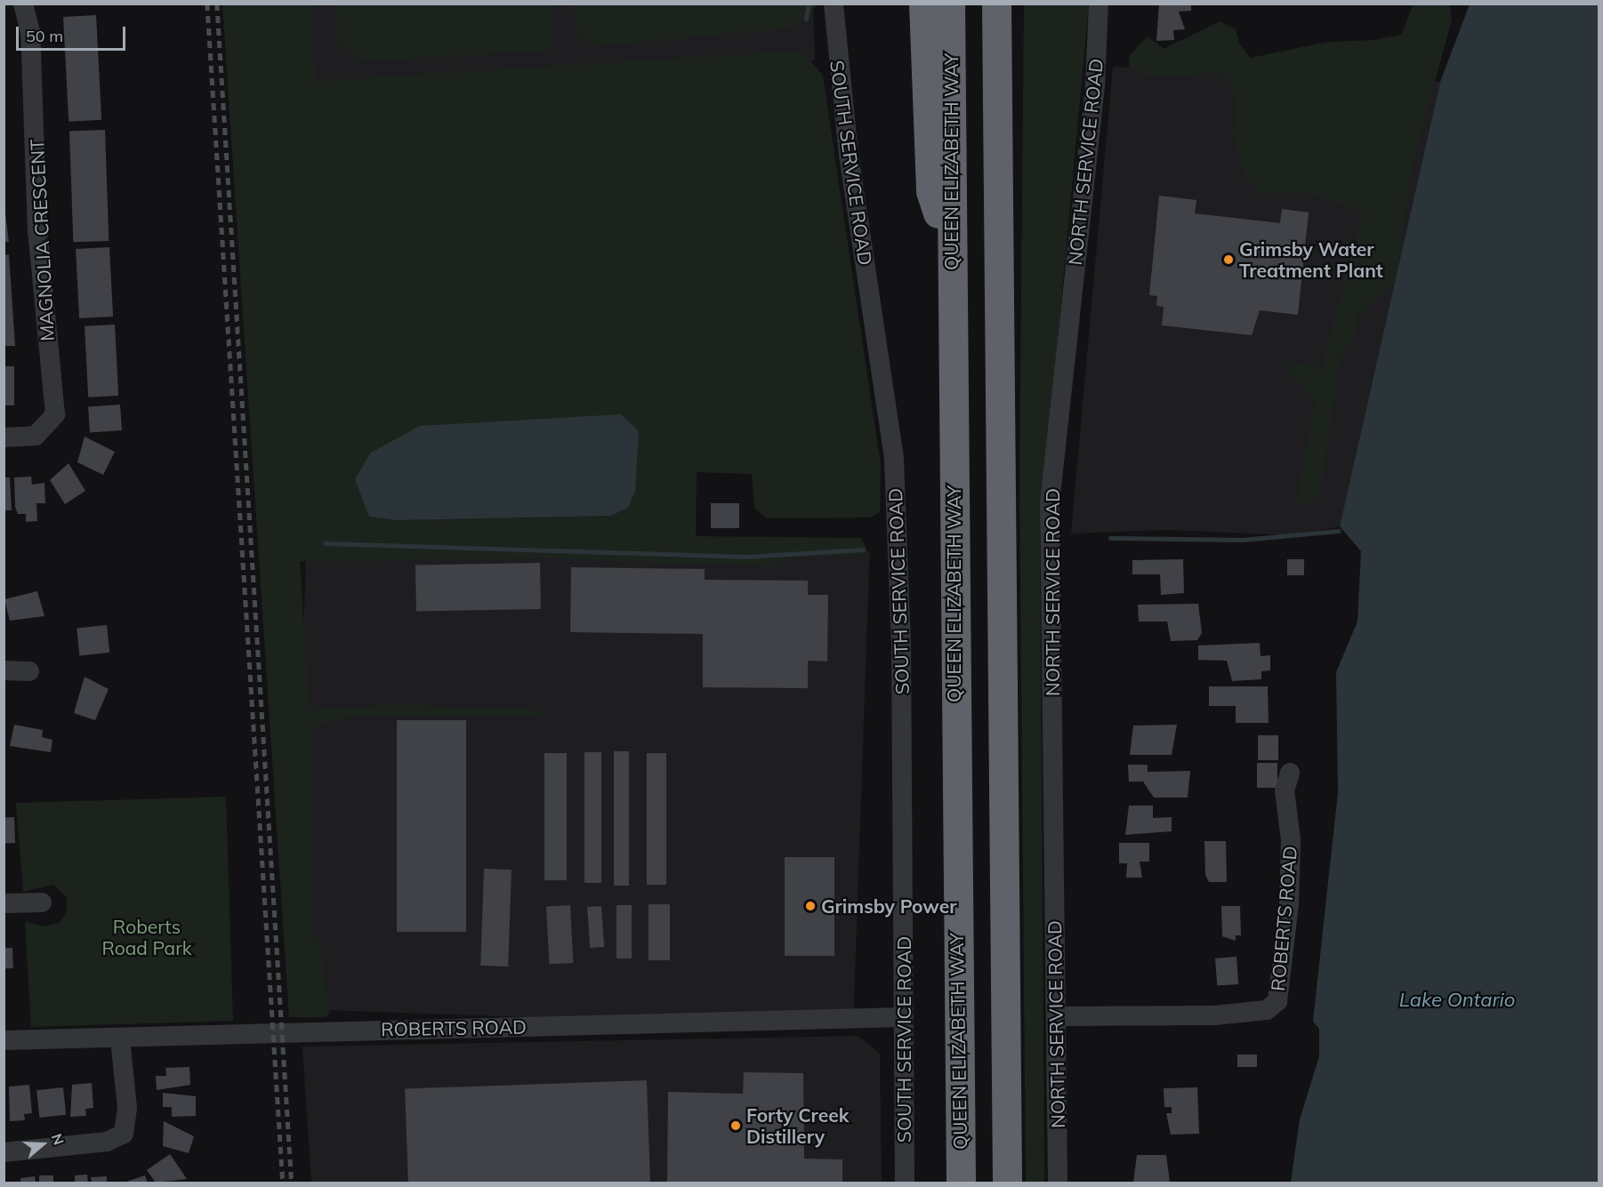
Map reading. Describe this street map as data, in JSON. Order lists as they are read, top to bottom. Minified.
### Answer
{"streets":{"highway":["QUEEN ELIZABETH WAY"],"street":["NORTH SERVICE ROAD","SOUTH SERVICE ROAD","MAGNOLIA CRESCENT","ROBERTS ROAD"]},"crossings":[["NORTH SERVICE ROAD","ROBERTS ROAD"],["SOUTH SERVICE ROAD","ROBERTS ROAD"]],"water":["Lake Ontario"],"parks":["Roberts Road Park"],"places":["Grimsby Water Treatment Plant","Grimsby Power","Forty Creek Distillery"],"scale_bar":"50 m","north":"right"}
